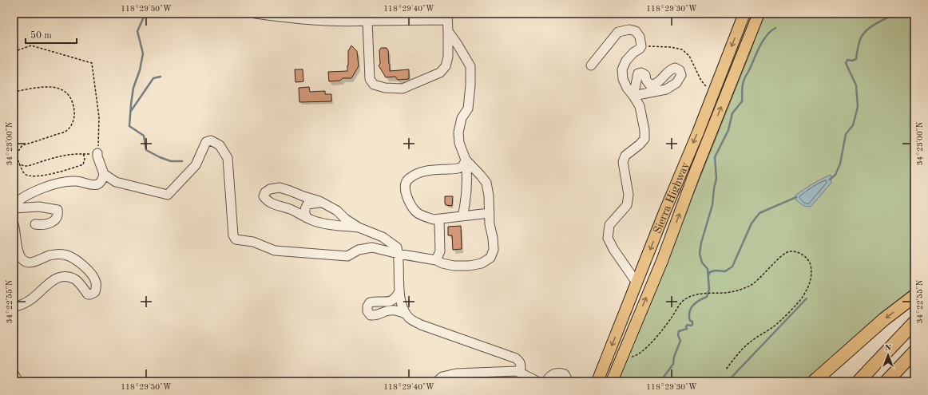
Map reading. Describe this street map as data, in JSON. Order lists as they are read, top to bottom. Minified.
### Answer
{"streets":{"main road":["Sierra Highway"]},"scale_bar":"50 m","north":"top","coordinates":["118°29'50\"W","118°29'40\"W","118°29'30\"W","34°23'00\"N","34°22'55\"N"]}
